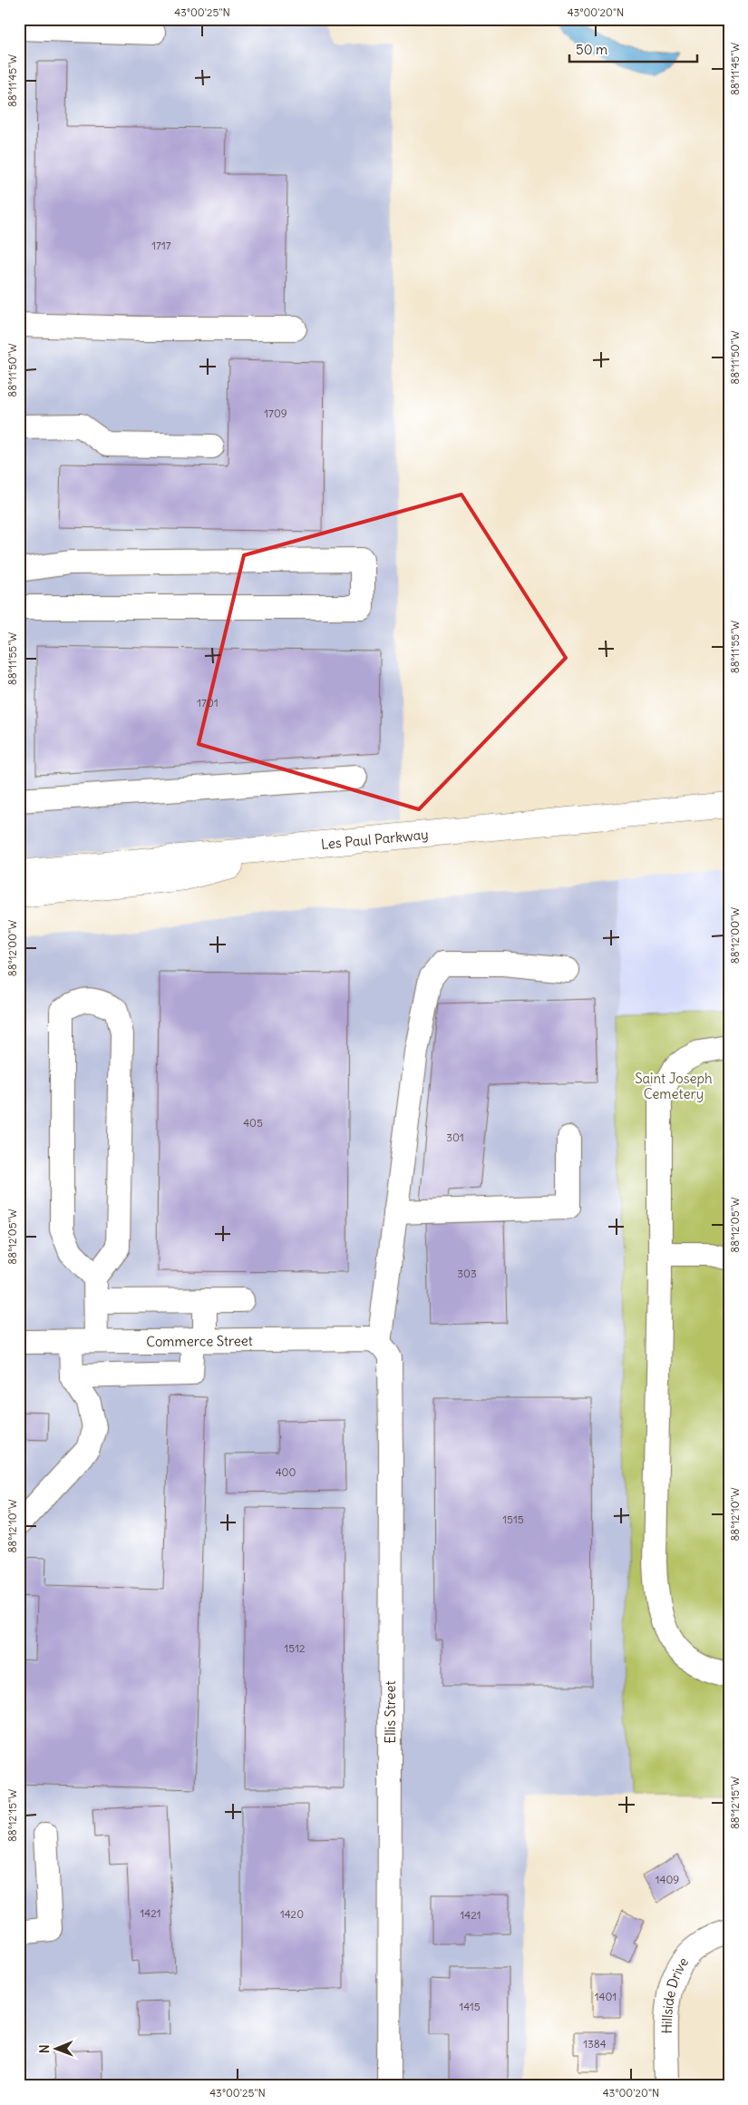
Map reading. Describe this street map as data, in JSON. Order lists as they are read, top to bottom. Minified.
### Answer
{"streets":{"main road":["Les Paul Parkway"],"street":["Commerce Street","Ellis Street","Hillside Drive"]},"crossings":[["Commerce Street","Ellis Street"]],"parks":["Saint Joseph Cemetery"],"house_numbers":["1717","1709","1701","405","301","303","400","1515","1512","1409","1421","1420","1421","1401","1415","1384"],"scale_bar":"50 m","north":"left","coordinates":["43°00'25\"N","43°00'20\"N","88°11'45\"W","88°11'50\"W","88°11'55\"W","88°12'00\"W","88°12'05\"W","88°12'10\"W","88°12'15\"W"]}
